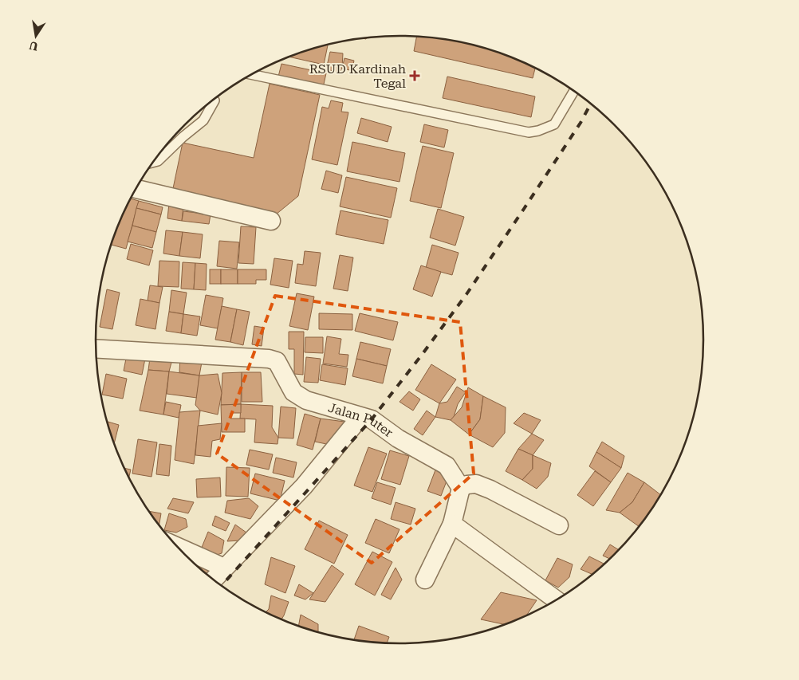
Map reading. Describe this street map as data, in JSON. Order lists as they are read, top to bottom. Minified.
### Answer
{"streets":{"street":["Jalan Puter"]},"places":{"health":["RSUD Kardinah Tegal"]},"north":"bottom"}
